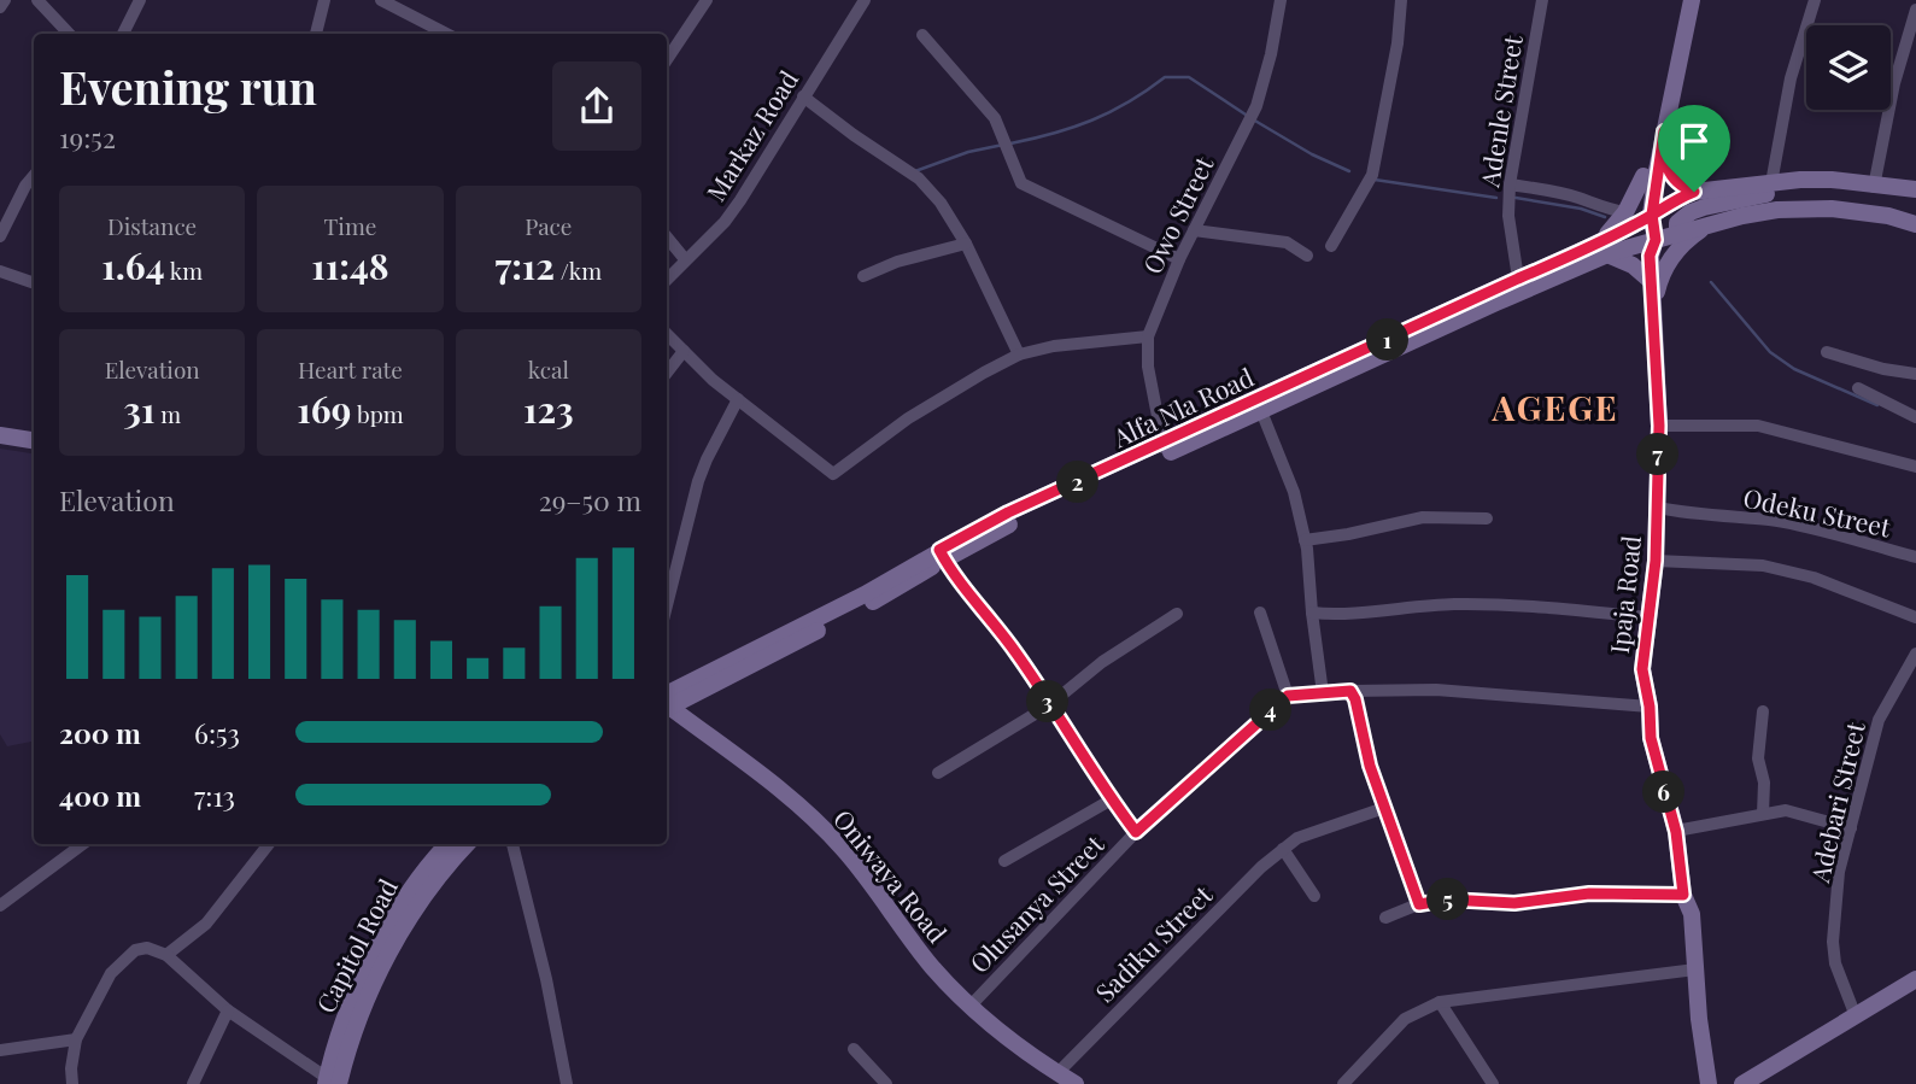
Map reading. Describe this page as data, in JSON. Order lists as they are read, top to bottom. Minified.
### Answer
{"streets":{"main road":["Alfa Nla Road","Ipaja Road","Oniwaya Road","Capitol Road"],"street":["Adenle Street","Markaz Road","Owo Street","Odeku Street","Adebari Street","Olusanya Street","Sadiku Street"]},"crossings":[["Adenle Street","Alfa Nla Road"],["Owo Street","Alfa Nla Road"],["Alfa Nla Road","Ipaja Road"],["Odeku Street","Ipaja Road"],["Oniwaya Road","Olusanya Street"],["Oniwaya Road","Sadiku Street"]],"districts":["AGEGE"],"page":{"heading":["Evening run","19:52"],"stats":[["Distance","1.64 km"],["Time","11:48"],["Pace","7:12 /km"],["Elevation","31 m"],["Heart rate","169 bpm"],["kcal","123"]],"pins":["1","7","2","3","4","6","5"],"chart":["Elevation","29–50 m"],"list":[{"name":"200 m","note":"6:53"},{"name":"400 m","note":"7:13"}]}}
